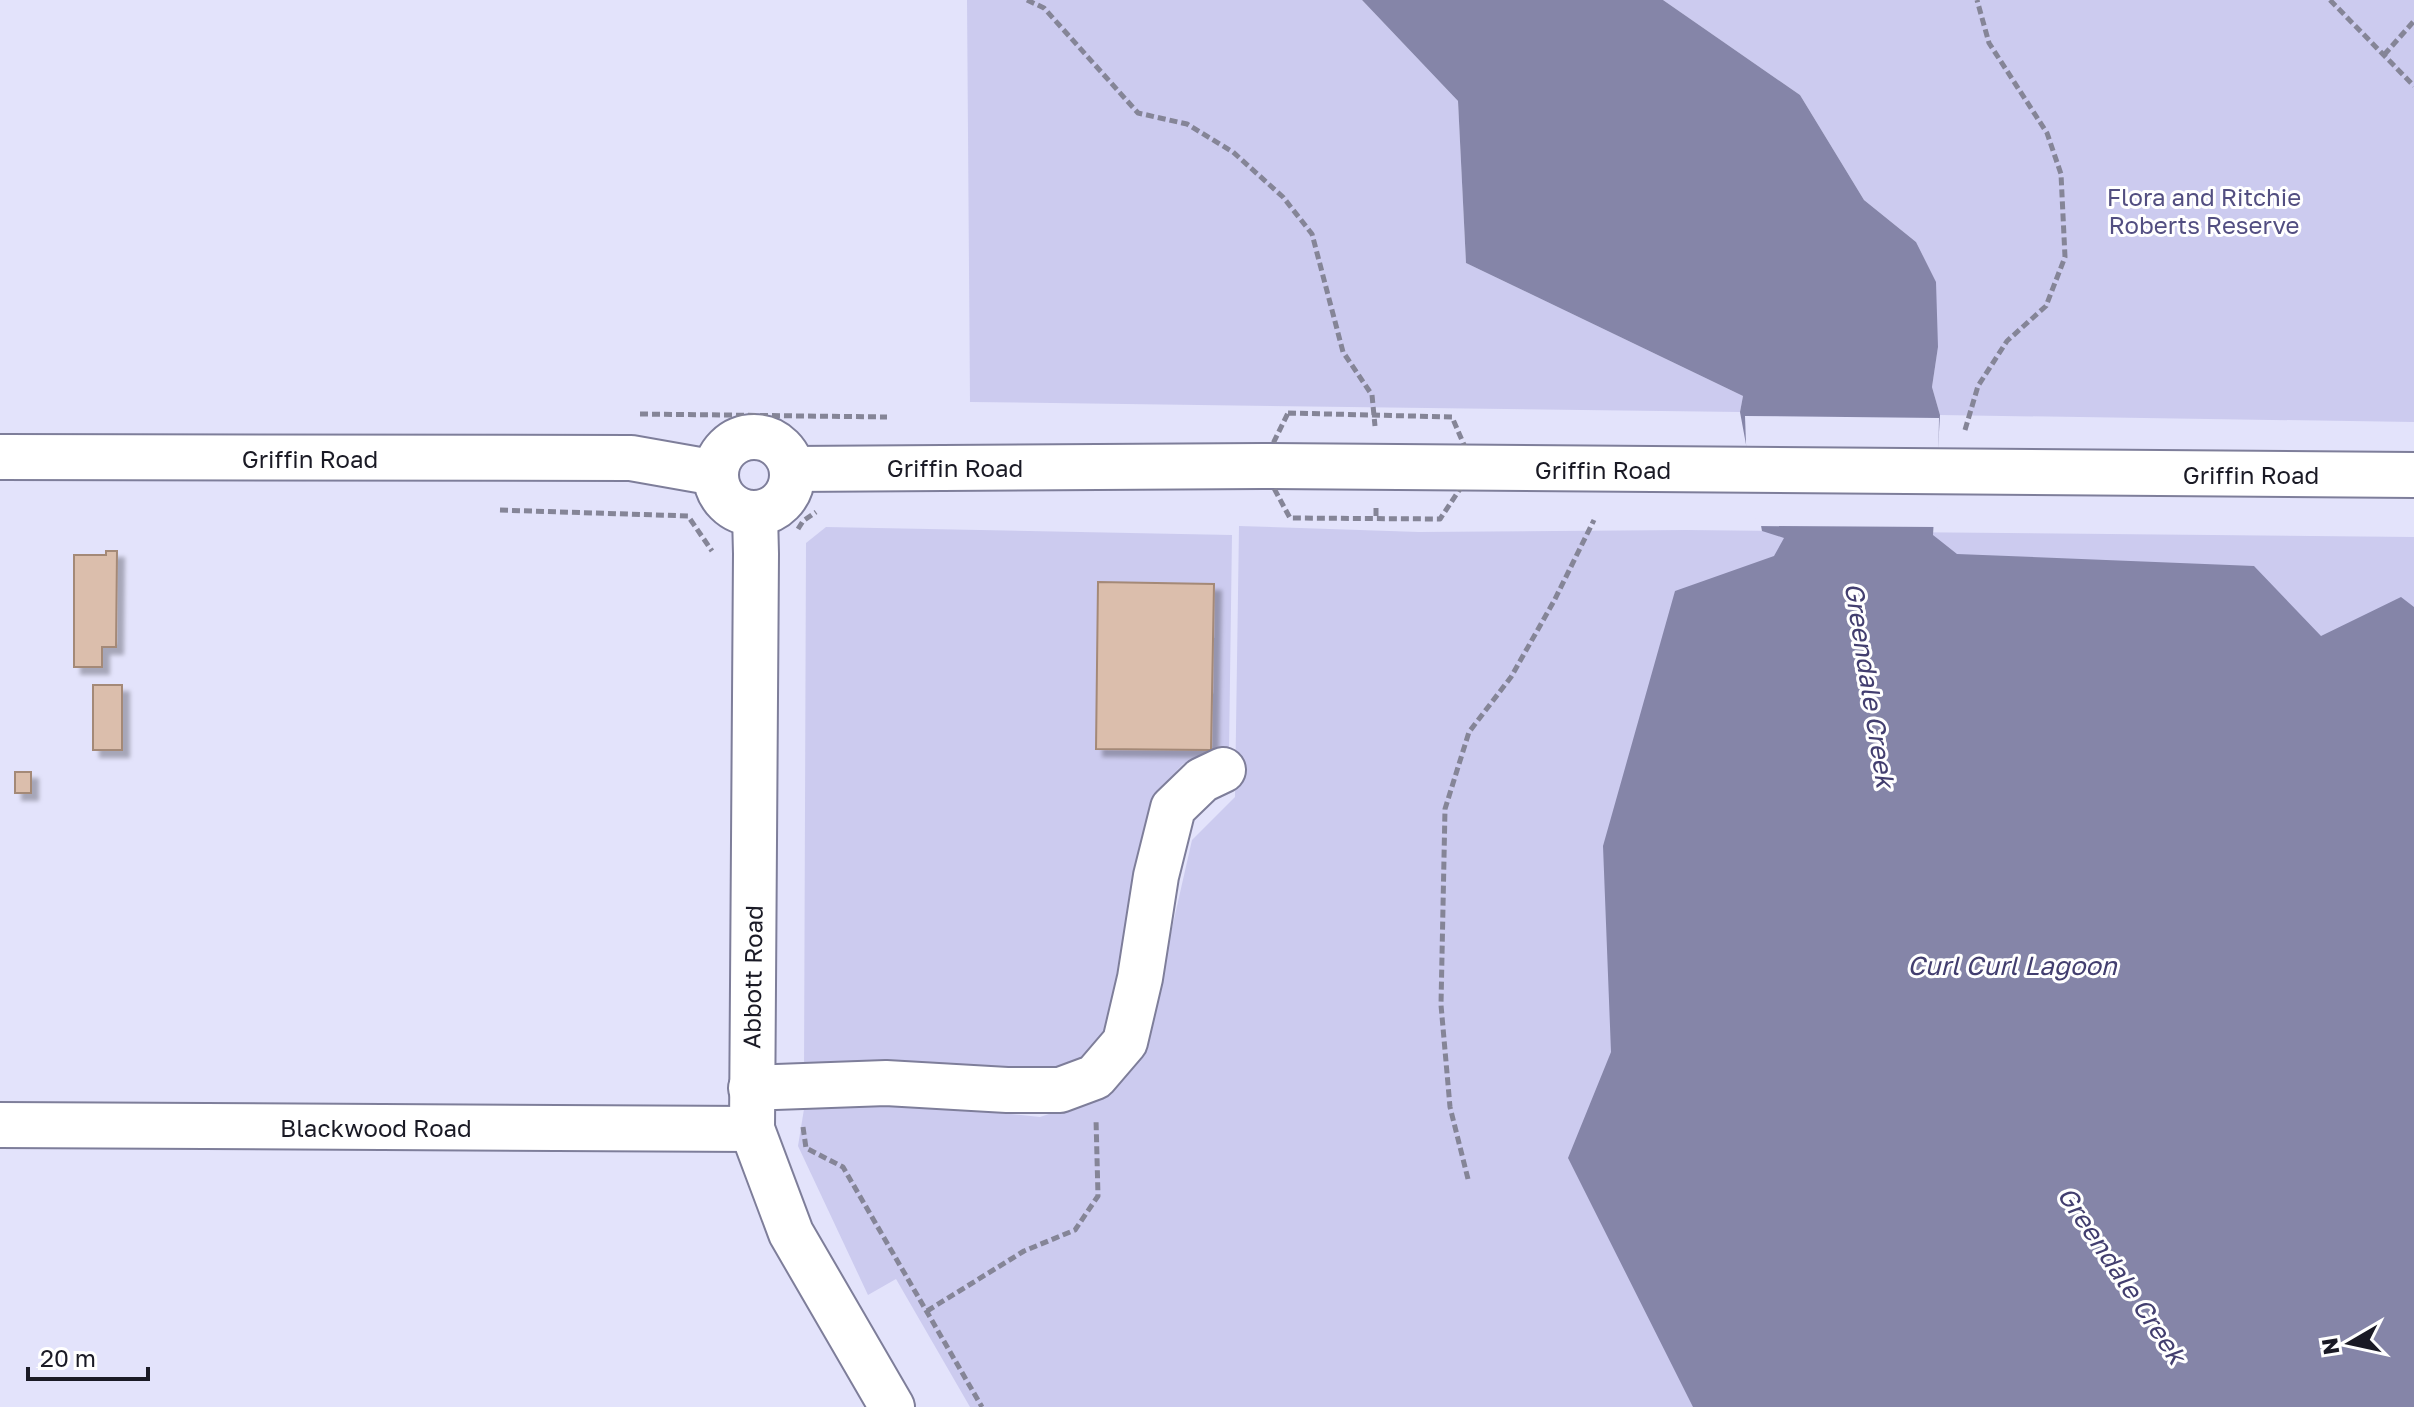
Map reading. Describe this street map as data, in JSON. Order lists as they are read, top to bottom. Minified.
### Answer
{"streets":{"main road":["Griffin Road","Abbott Road","Blackwood Road"]},"crossings":[["Griffin Road","Abbott Road"],["Abbott Road","Blackwood Road"]],"water":["Greendale Creek","Curl Curl Lagoon"],"parks":["Flora and Ritchie Roberts Reserve"],"scale_bar":"20 m","north":"left"}
